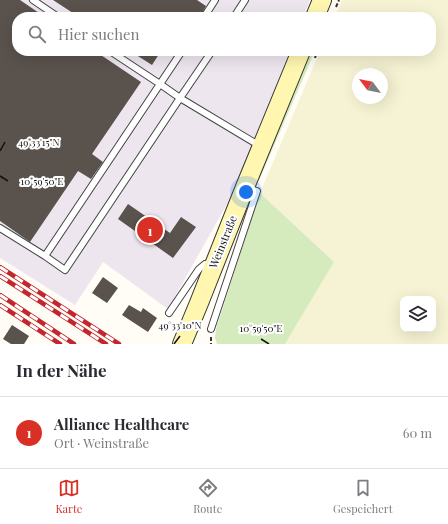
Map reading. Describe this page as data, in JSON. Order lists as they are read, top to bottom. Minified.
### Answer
{"streets":{"main road":["Weinstraße"]},"north":"top left","page":{"search":"Hier suchen","pins":"1","heading":"In der Nähe","list":[{"mark":"1","name":"Alliance Healthcare","note":"Ort · Weinstraße","value":"60 m"}],"nav":["Karte","Route","Gespeichert"]},"coordinates":["49°33'15\"N","10°59'50\"E","49°33'10\"N"]}
